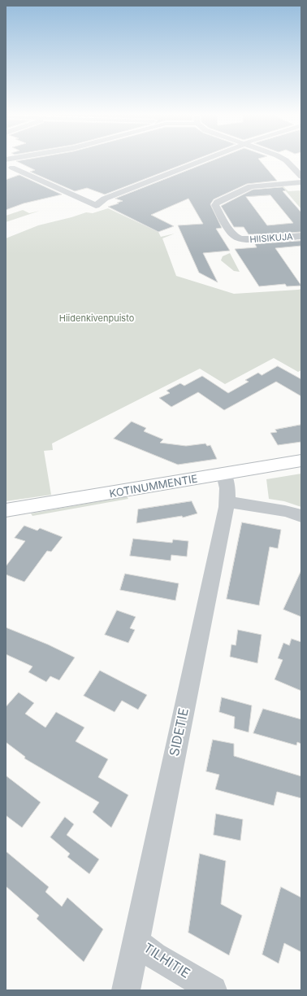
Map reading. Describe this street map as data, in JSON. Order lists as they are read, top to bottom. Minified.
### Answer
{"streets":{"main road":["KOTINUMMENTIE"],"street":["HIISIKUJA","SIDETIE","TILHITIE"]},"crossings":[["KOTINUMMENTIE","SIDETIE"],["SIDETIE","TILHITIE"]],"parks":["Hiidenkivenpuisto"]}
